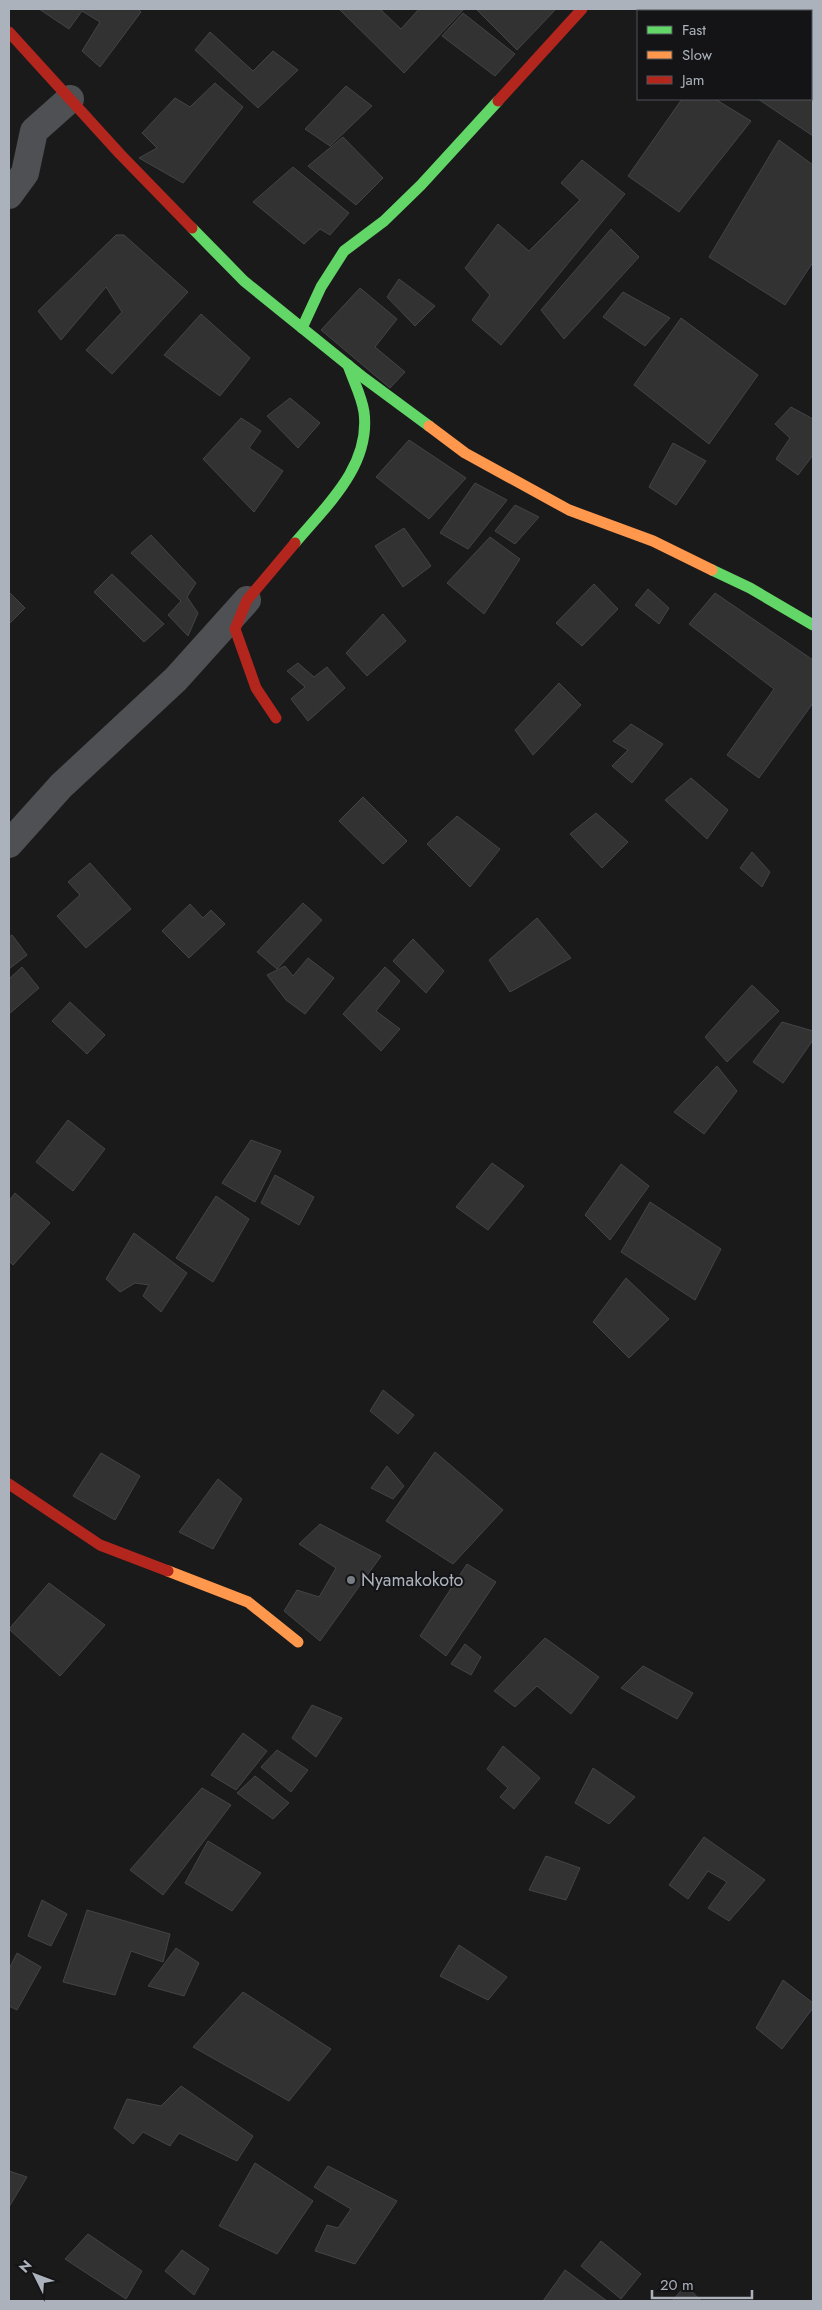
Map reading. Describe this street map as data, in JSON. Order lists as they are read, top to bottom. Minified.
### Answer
{"places":["Nyamakokoto"],"legend":["Fast","Slow","Jam"],"scale_bar":"20 m","north":"top left"}
